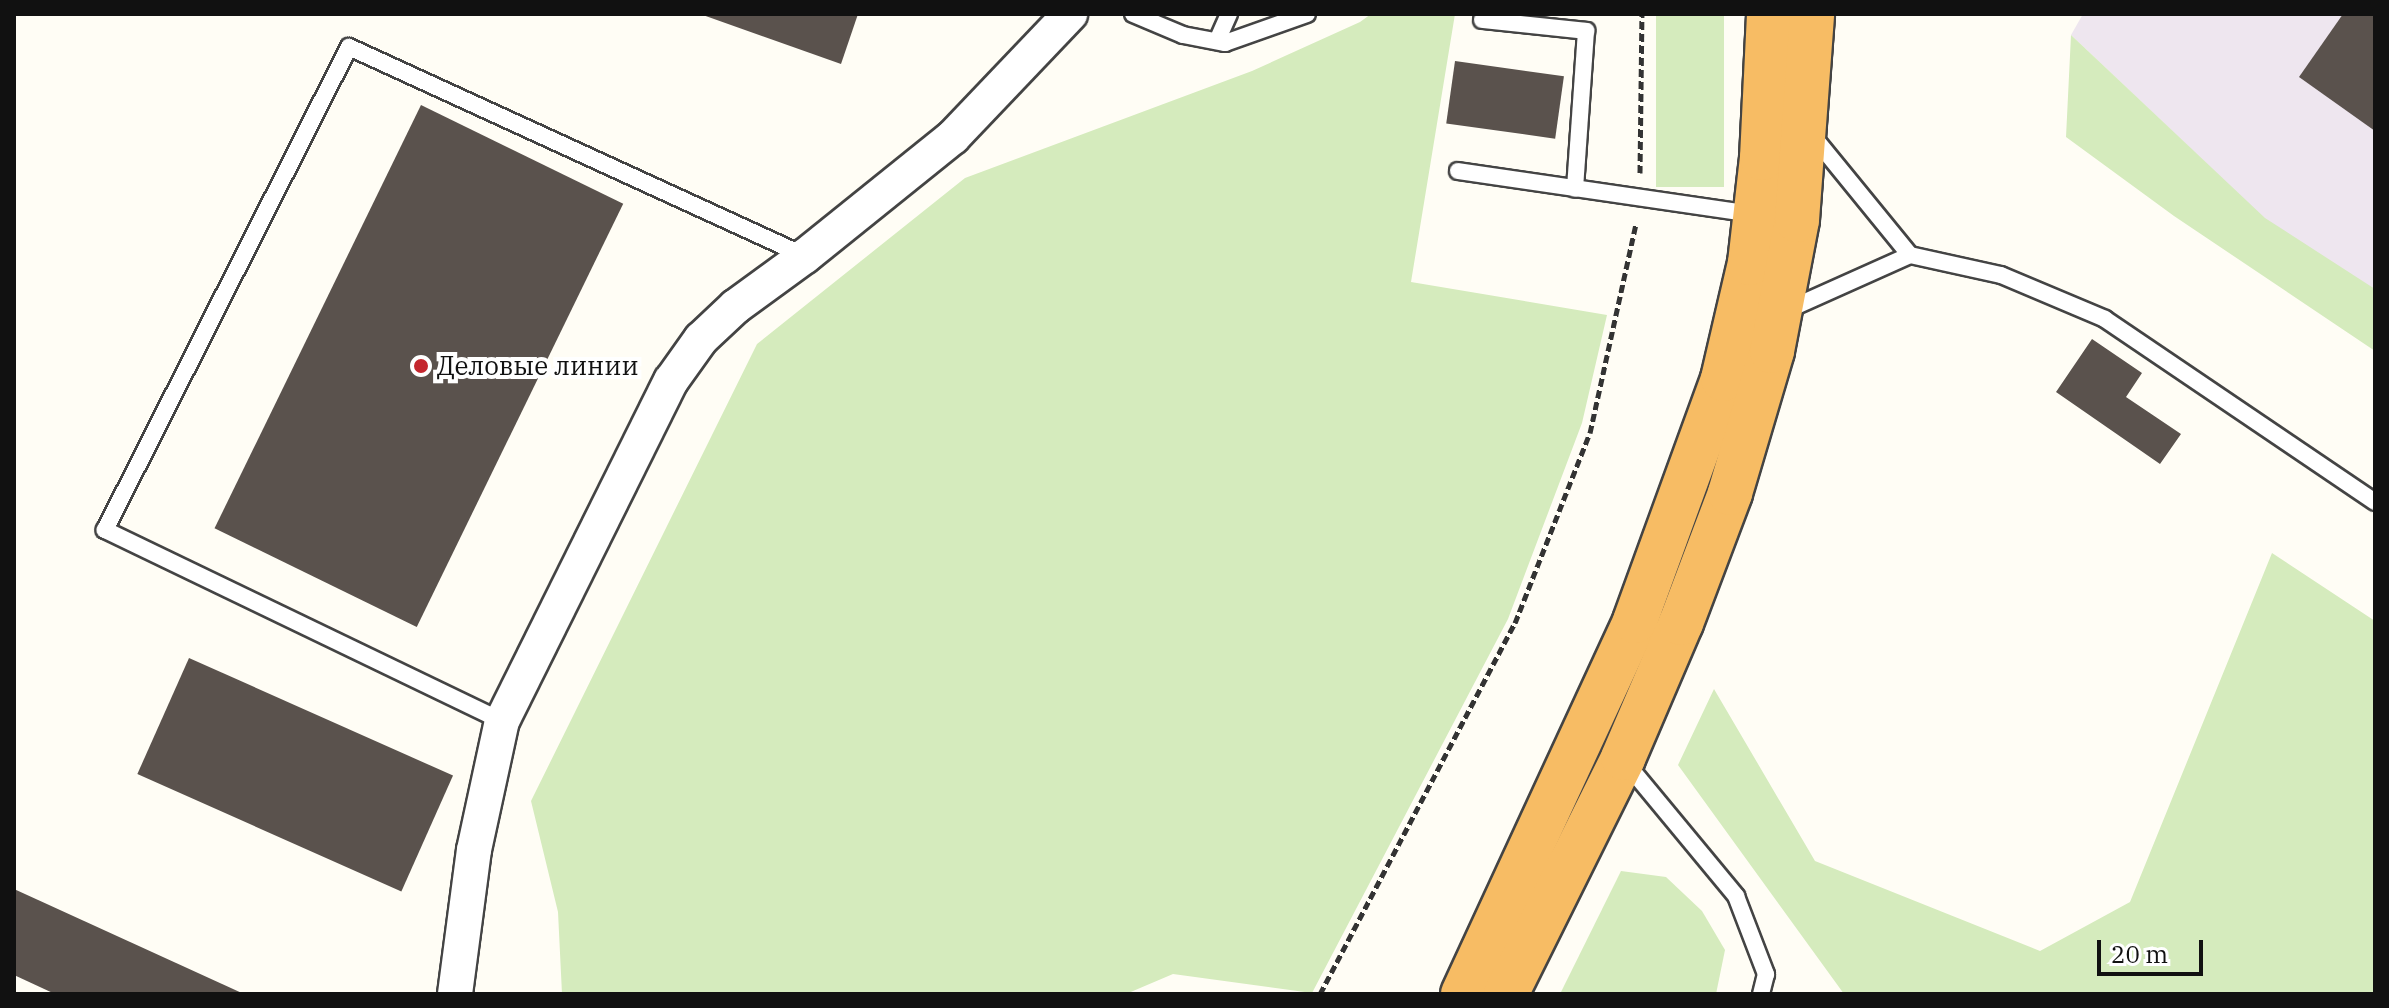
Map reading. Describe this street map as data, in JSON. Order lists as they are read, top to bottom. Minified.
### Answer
{"places":["Деловые линии"],"scale_bar":"20 m"}
